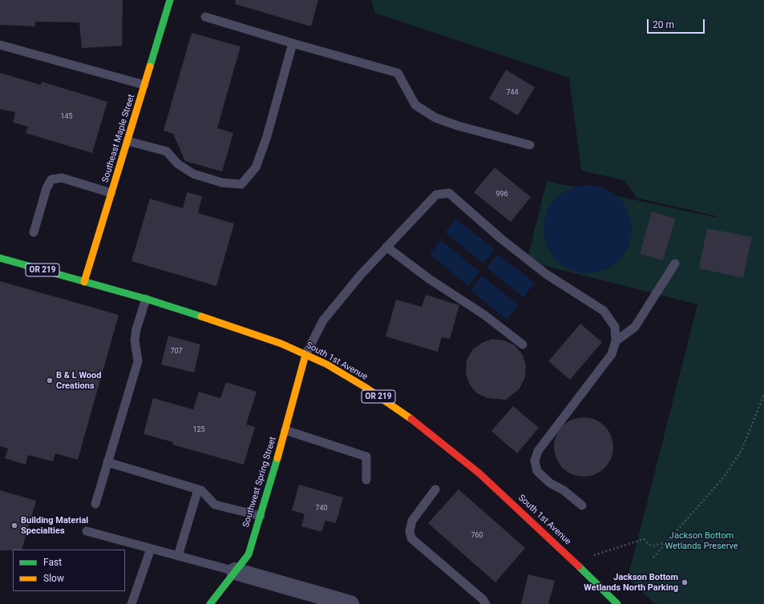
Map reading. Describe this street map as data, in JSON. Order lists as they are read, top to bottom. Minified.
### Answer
{"streets":{"main road":["Southeast Maple Street","OR 219","South 1st Avenue","Southwest Spring Street"]},"crossings":[["Southeast Maple Street","South 1st Avenue"],["South 1st Avenue","Southwest Spring Street"]],"parks":["Jackson Bottom Wetlands Preserve"],"places":["B & L Wood Creations","Building Material Specialties","Jackson Bottom Wetlands North Parking"],"house_numbers":["744","145","996","707","125","740","760"],"legend":["Fast","Slow"],"scale_bar":"20 m"}
